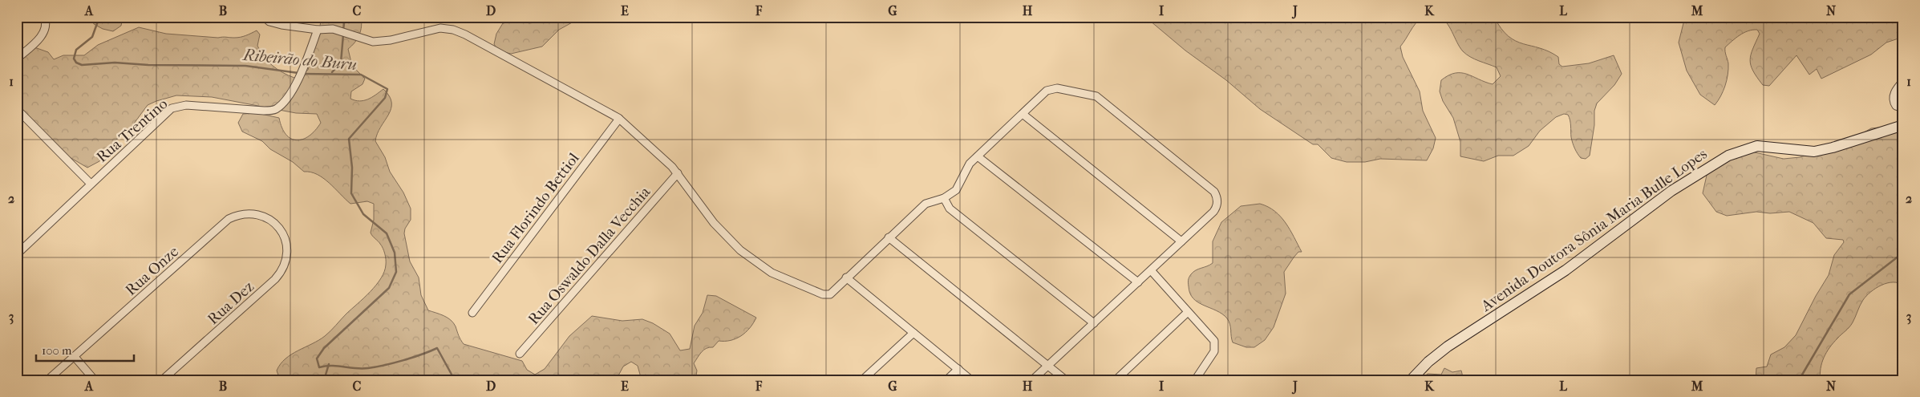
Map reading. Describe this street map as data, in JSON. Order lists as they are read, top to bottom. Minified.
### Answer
{"streets":{"main road":["Avenida Doutora Sônia Maria Bulle Lopes"],"street":["Rua Trentino","Rua Florindo Bettiol","Rua Oswaldo Dalla Vecchia","Rua Onze","Rua Dez"]},"crossings":[["Rua Onze","Rua Dez"]],"water":["Ribeirão do Buru"],"scale_bar":"100 m","grid":{"columns":["A","B","C","D","E","F","G","H","I","J","K","L","M","N"],"rows":["1","2","3"]}}
